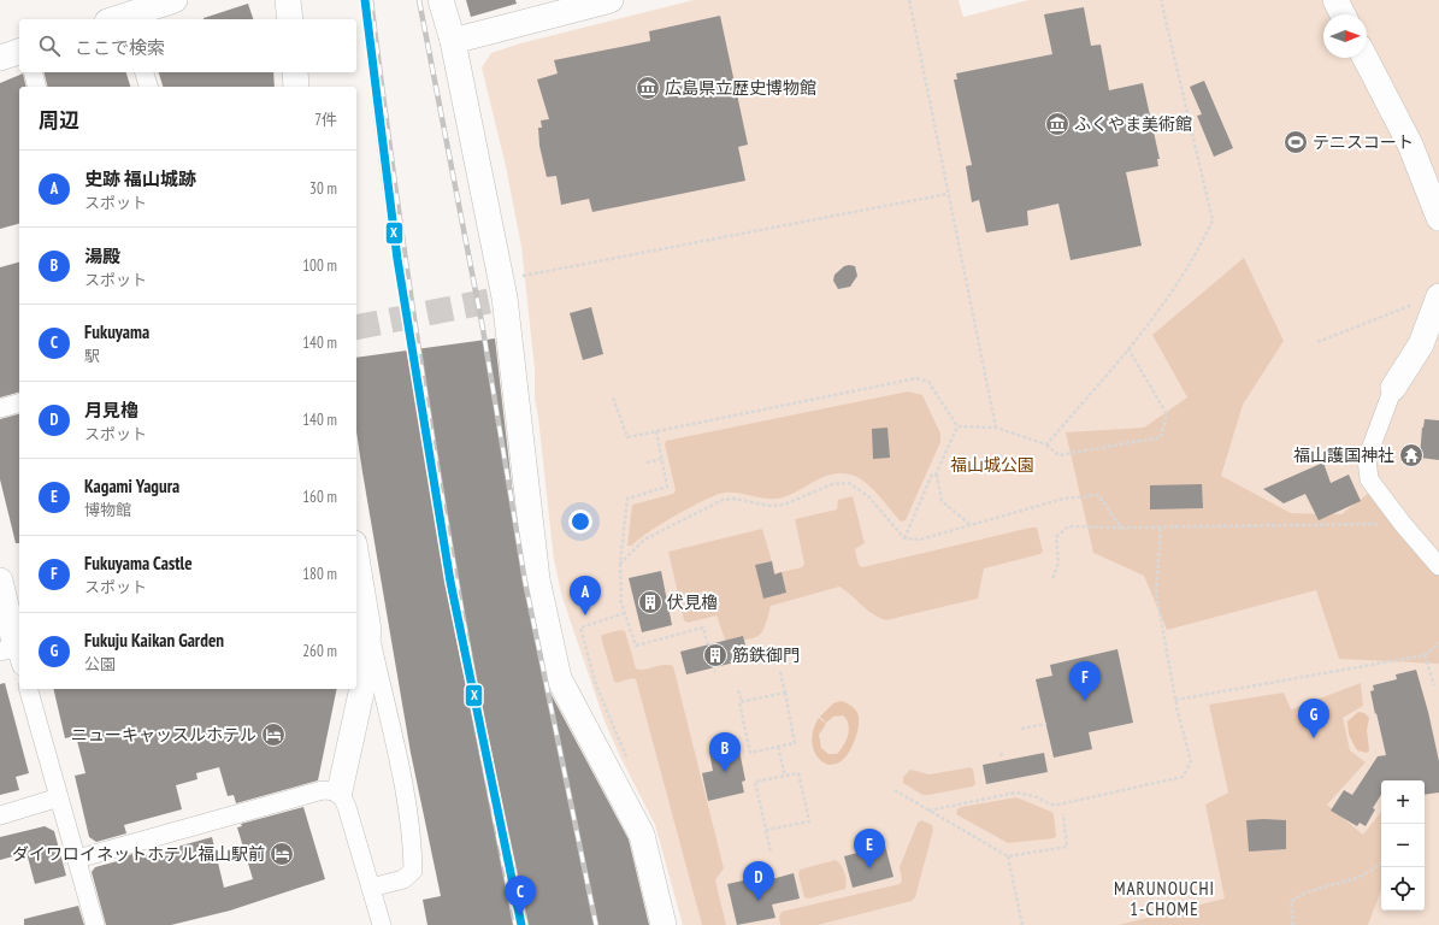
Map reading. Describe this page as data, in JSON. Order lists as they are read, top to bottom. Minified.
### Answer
{"districts":["MARUNOUCHI 1-CHOME"],"parks":["福山城公園"],"places":{"museum":["広島県立歴史博物館","ふくやま美術館"],"sports":["テニスコート"],"temple":["福山護国神社"],"building":["伏見櫓","筋鉄御門"],"hotel":["ニューキャッスルホテル","ダイワロイネットホテル福山駅前"]},"lines":["transit line X"],"north":"right","page":{"search":"ここで検索","heading":["周辺","7件"],"list":[{"mark":"A","name":"史跡 福山城跡","note":"スポット","value":"30 m"},{"mark":"B","name":"湯殿","note":"スポット","value":"100 m"},{"mark":"C","name":"Fukuyama","note":"駅","value":"140 m"},{"mark":"D","name":"月見櫓","note":"スポット","value":"140 m"},{"mark":"E","name":"Kagami Yagura","note":"博物館","value":"160 m"},{"mark":"F","name":"Fukuyama Castle","note":"スポット","value":"180 m"},{"mark":"G","name":"Fukuju Kaikan Garden","note":"公園","value":"260 m"}],"pins":["A","F","G","B","E","D","C"],"map_buttons":["+","−"]}}
